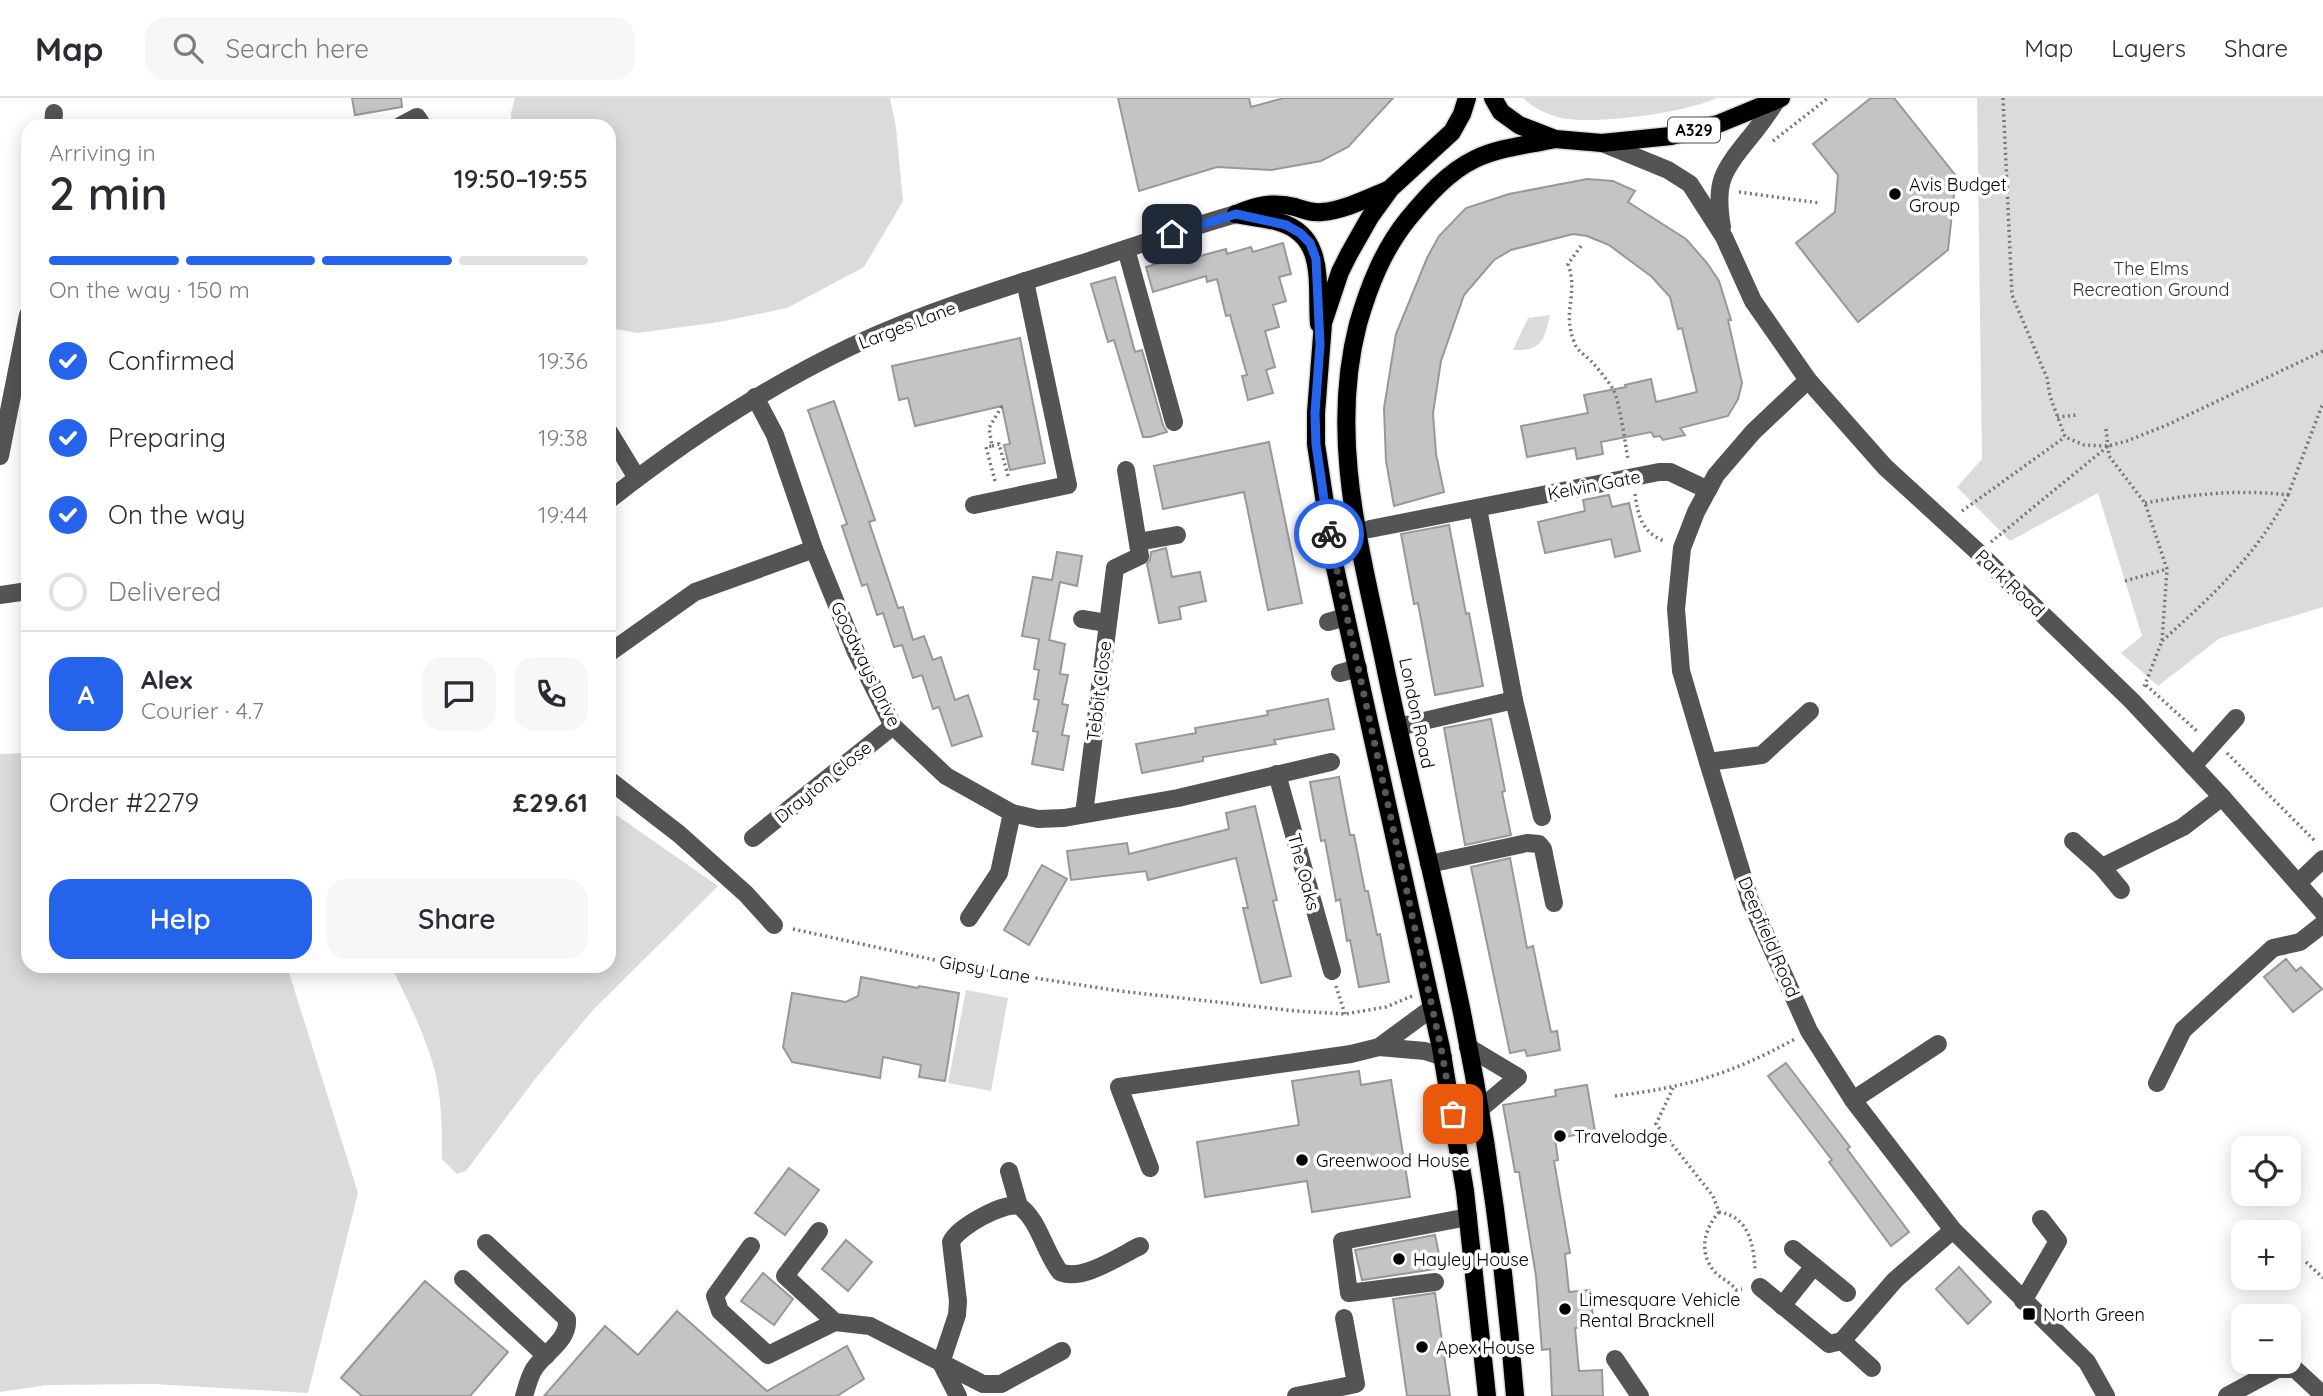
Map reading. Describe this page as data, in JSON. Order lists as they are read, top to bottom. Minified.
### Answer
{"streets":{"main road":["A329","London Road"],"street":["Larges Lane","Kelvin Gate","Park Road","Goodways Drive","Tebbit Close","Drayton Close","The Oaks","Deepfield Road"],"path":["Gipsy Lane"]},"crossings":[["A329","Park Road"],["A329","London Road"],["Larges Lane","Goodways Drive"],["Kelvin Gate","Deepfield Road"],["Park Road","Deepfield Road"],["Goodways Drive","Tebbit Close"],["Goodways Drive","Drayton Close"]],"parks":["The Elms Recreation Ground"],"places":{"other":["Avis Budget Group","Travelodge","Greenwood House","Hayley House","Limesquare Vehicle Rental Bracknell","Apex House"],"transit":["North Green"]},"page":{"header":"Map","search":"Search here","nav":["Map","Layers","Share"],"heading":["2 min","Arriving in","19:50–19:55"],"panel":["Alex","Courier · 4.7","Order #2279","£29.61"],"bar":"On the way · 150 m","list":[["Confirmed","19:36"],["Preparing","19:38"],["On the way","19:44"],"Delivered"],"round":"A","buttons":["Help","Share"],"map_buttons":["+","−"]}}
